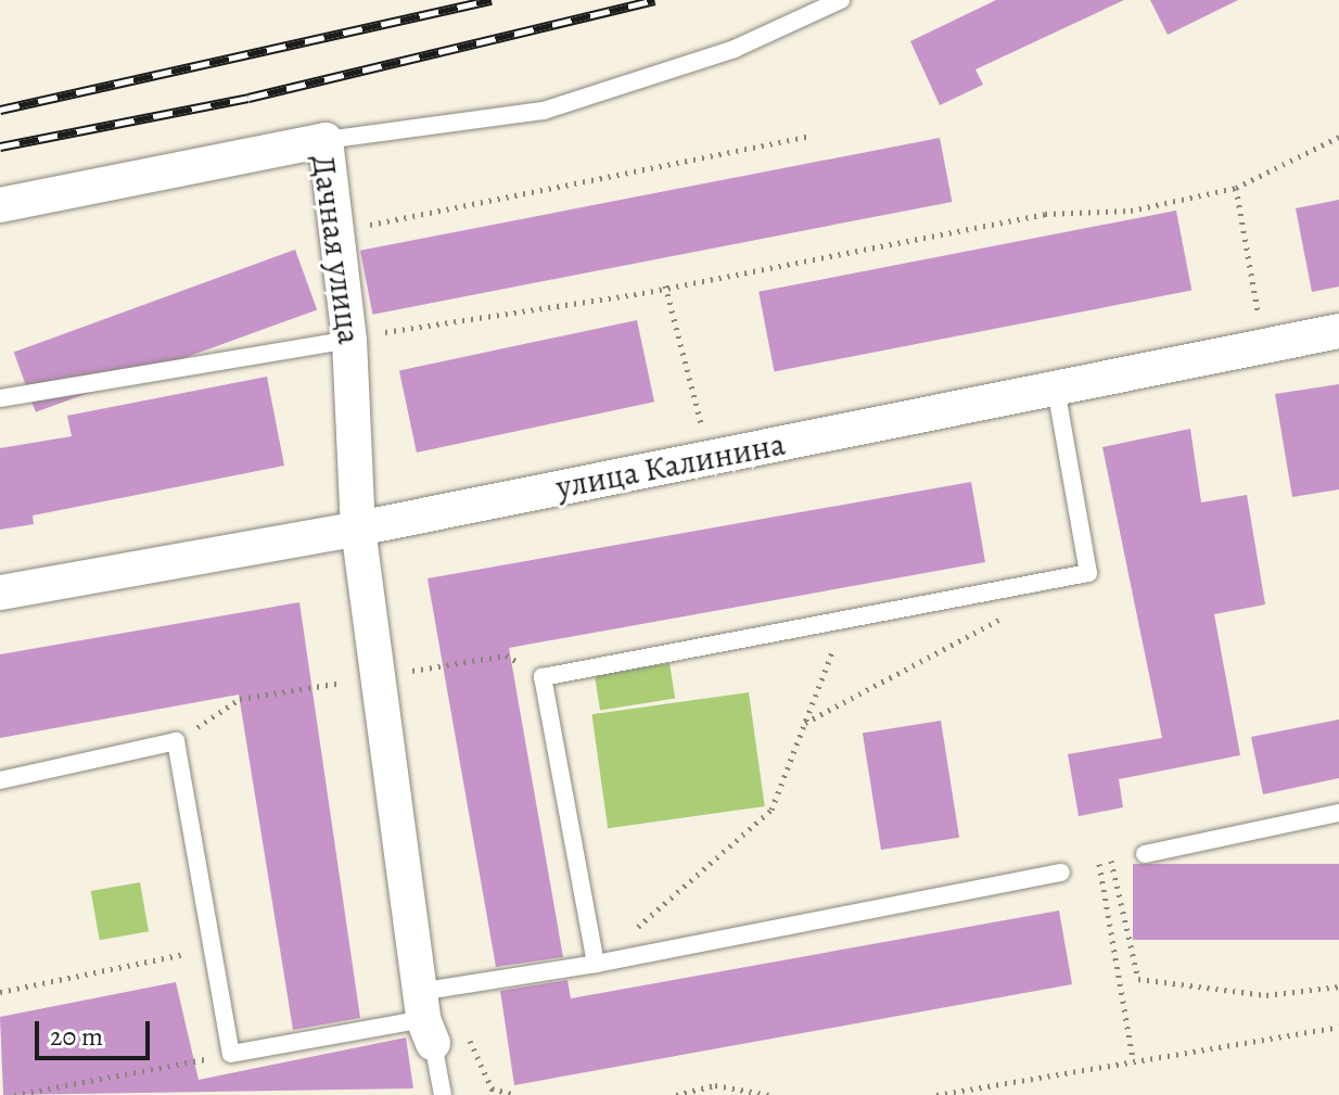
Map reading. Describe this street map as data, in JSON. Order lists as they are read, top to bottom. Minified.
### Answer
{"streets":{"street":["Дачная улица","улица Калинина"]},"crossings":[["Дачная улица","улица Калинина"]],"scale_bar":"20 m"}
